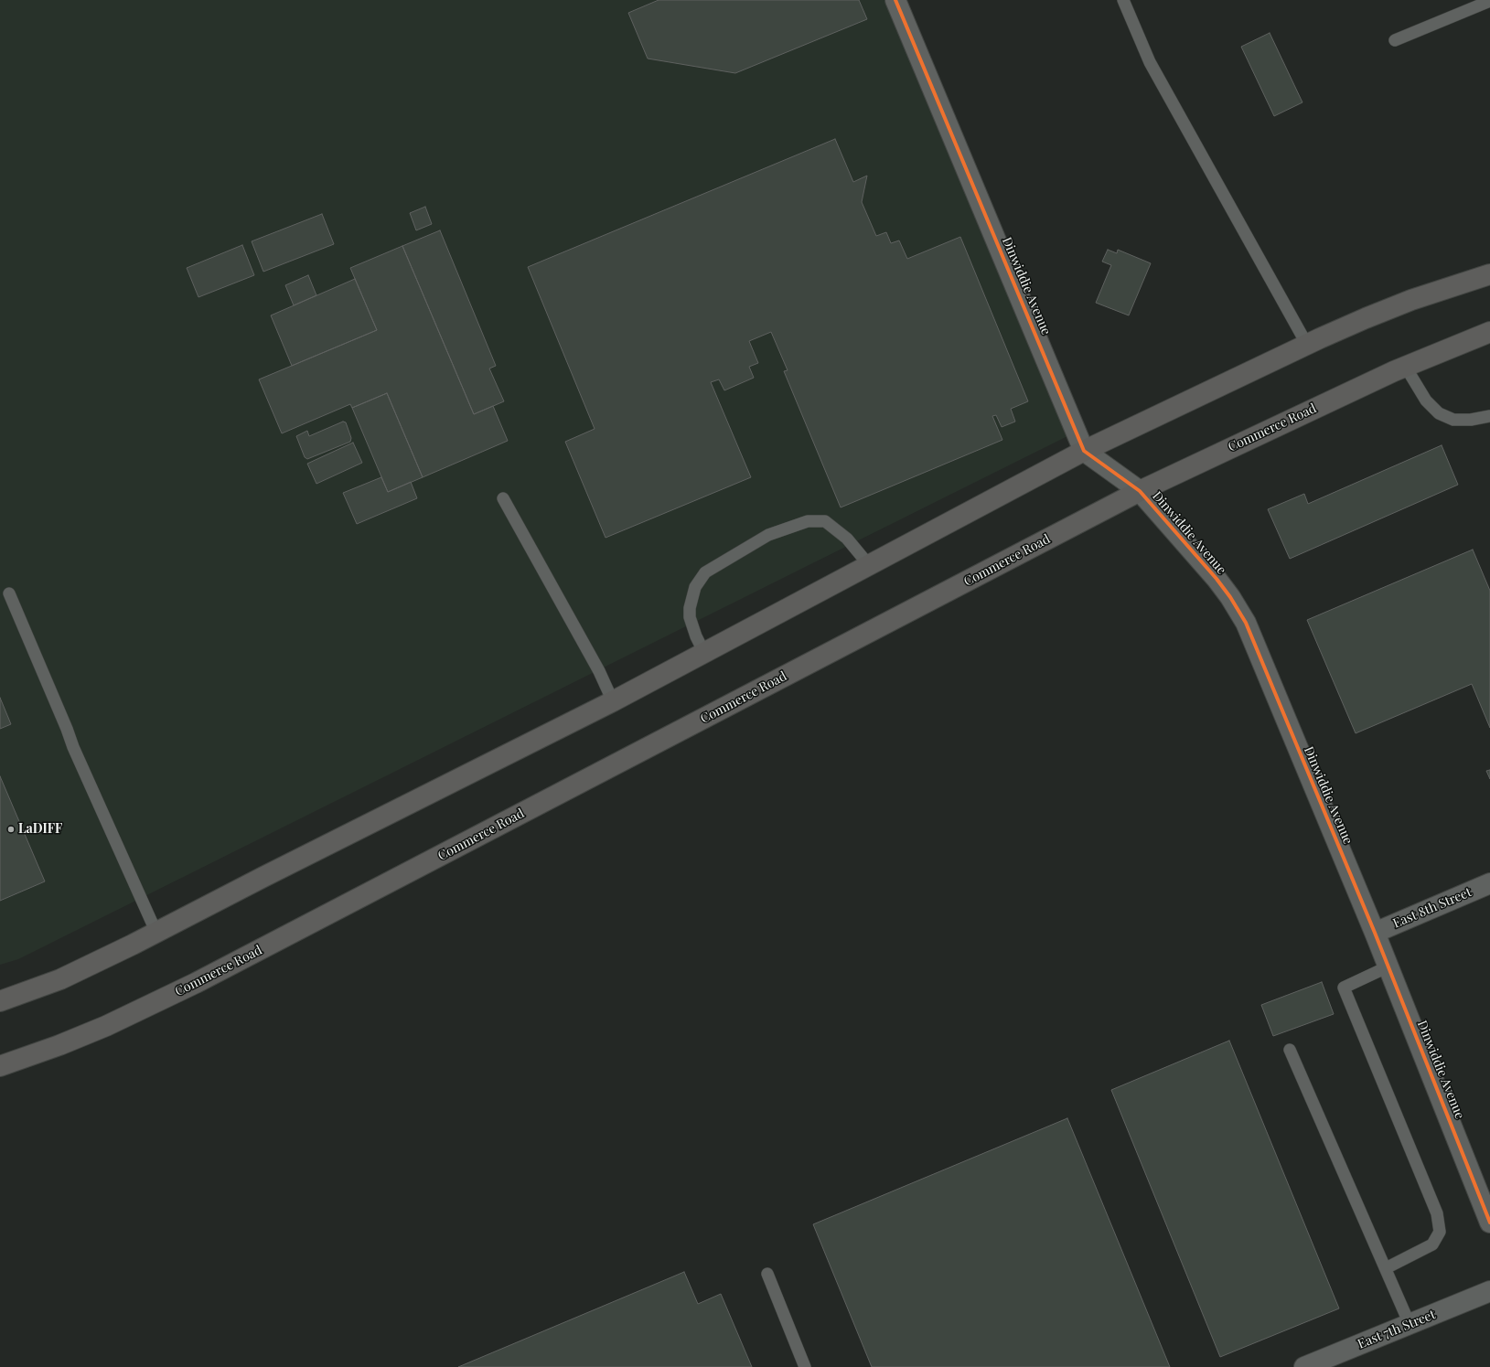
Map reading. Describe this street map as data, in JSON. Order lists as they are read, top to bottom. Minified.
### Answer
{"streets":{"main road":["Commerce Road"],"street":["Dinwiddie Avenue","East 8th Street","East 7th Street"]},"crossings":[["Dinwiddie Avenue","Commerce Road"],["Dinwiddie Avenue","East 8th Street"]],"places":["LaDIFF"]}
